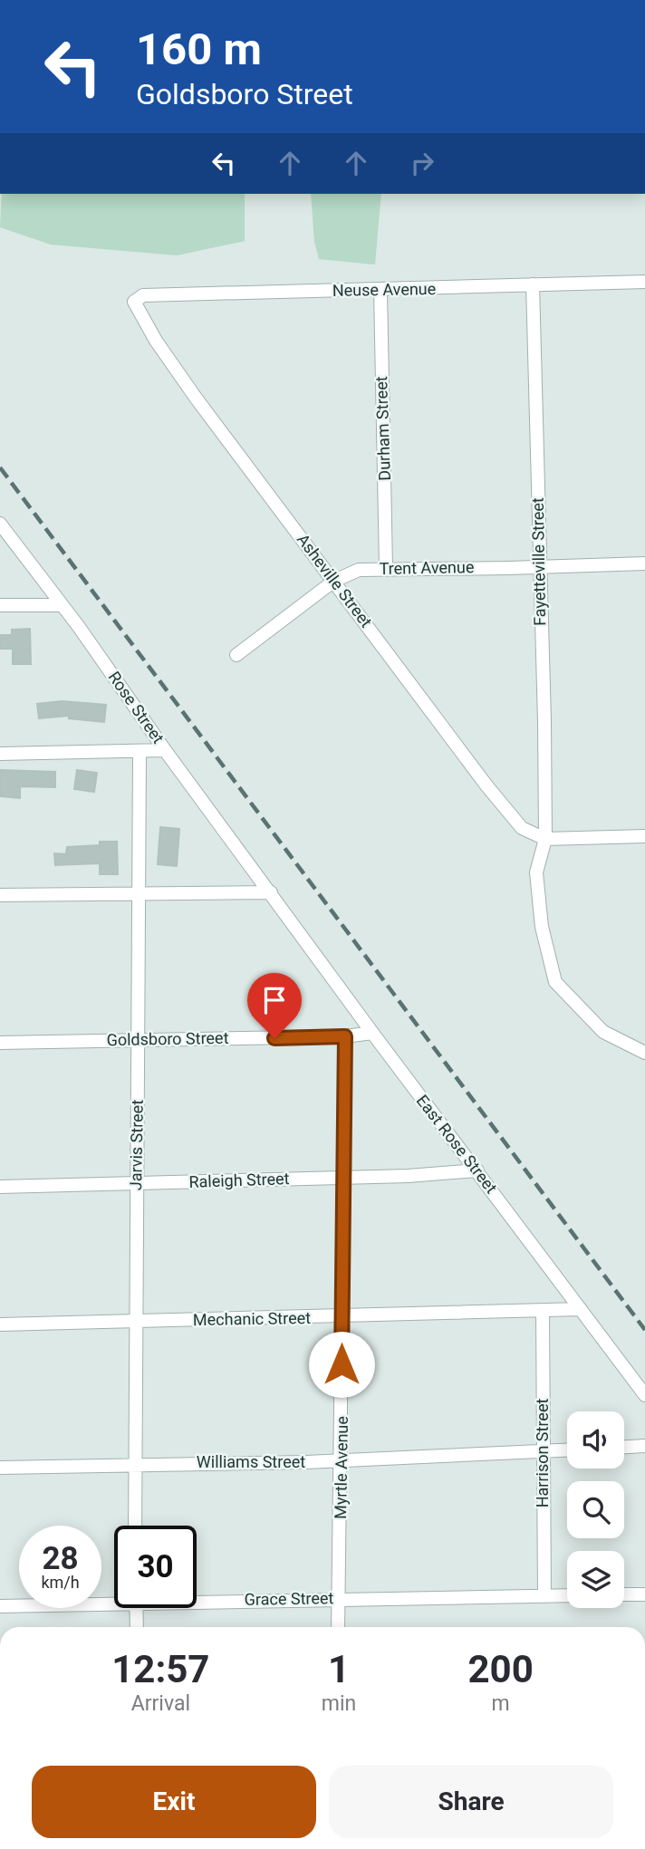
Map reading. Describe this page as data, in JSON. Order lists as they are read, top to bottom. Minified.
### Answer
{"streets":{"street":["Neuse Avenue","Durham Street","Fayetteville Street","Trent Avenue","Asheville Street","Rose Street","Goldsboro Street","East Rose Street","Jarvis Street","Raleigh Street","Mechanic Street","Harrison Street","Williams Street","Myrtle Avenue","Grace Street"]},"crossings":[["Neuse Avenue","Durham Street"],["Neuse Avenue","Fayetteville Street"],["Neuse Avenue","Asheville Street"],["Durham Street","Trent Avenue"],["Fayetteville Street","Trent Avenue"],["Fayetteville Street","Asheville Street"],["Trent Avenue","Asheville Street"],["Rose Street","East Rose Street"],["Goldsboro Street","East Rose Street"],["Goldsboro Street","Jarvis Street"],["Goldsboro Street","Myrtle Avenue"],["East Rose Street","Raleigh Street"],["East Rose Street","Mechanic Street"],["Jarvis Street","Raleigh Street"],["Jarvis Street","Mechanic Street"],["Jarvis Street","Williams Street"],["Raleigh Street","Myrtle Avenue"],["Mechanic Street","Harrison Street"],["Mechanic Street","Myrtle Avenue"],["Harrison Street","Williams Street"],["Harrison Street","Grace Street"],["Williams Street","Myrtle Avenue"],["Myrtle Avenue","Grace Street"]],"page":{"turn":["160 m","Goldsboro Street"],"speed":"28 km/h","limit":"30","eta":["12:57","Arrival","1","min","200","m"],"buttons":["Exit","Share"]}}
